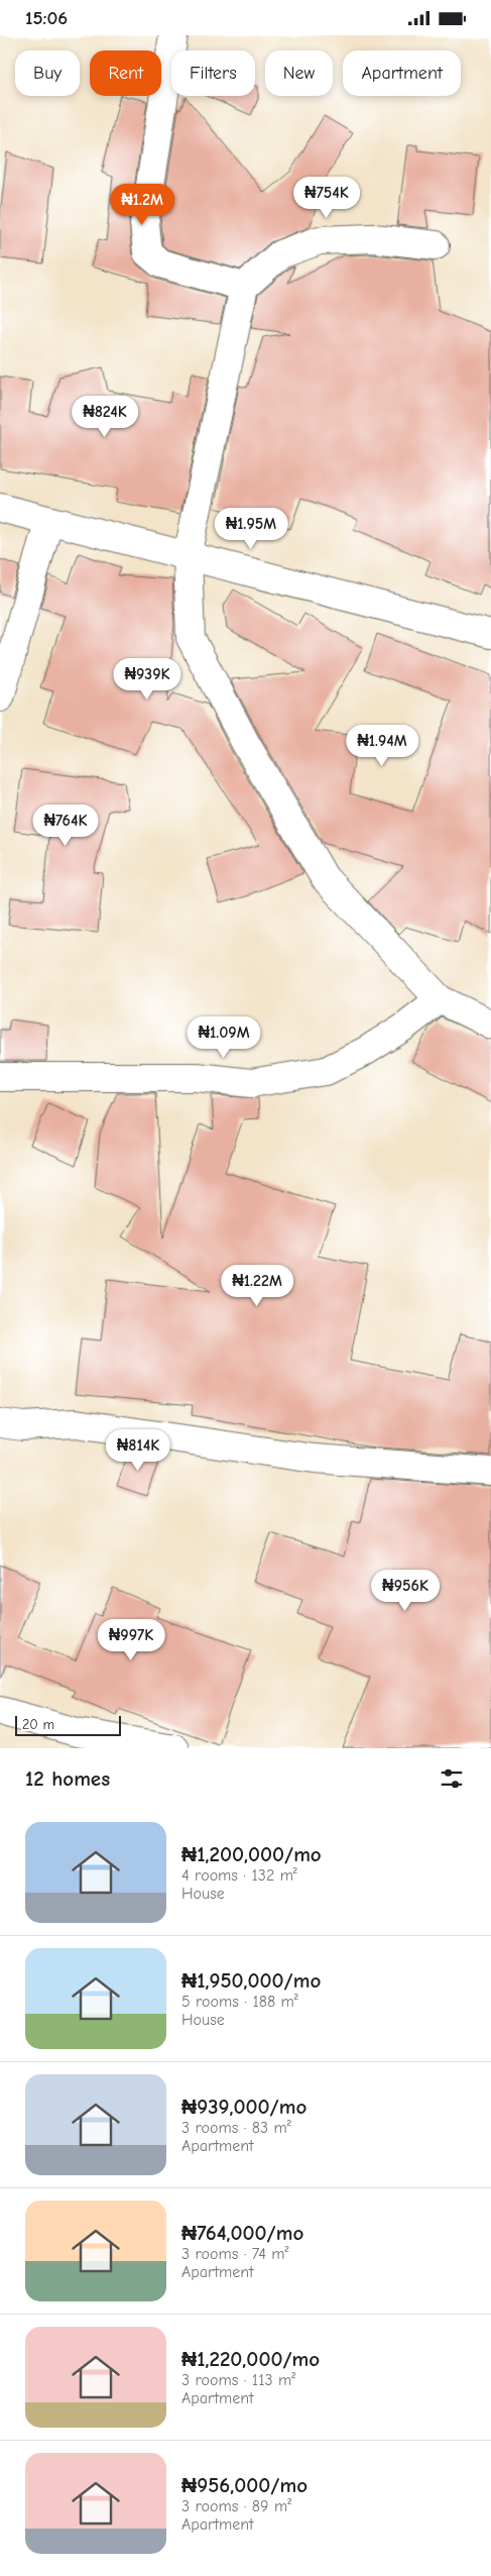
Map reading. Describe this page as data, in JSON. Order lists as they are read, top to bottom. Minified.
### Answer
{"scale_bar":"20 m","page":{"status":"15:06","chip":["Buy","Rent","Filters","New","Apartment"],"price":["₦754K","₦1.2M","₦824K","₦1.95M","₦939K","₦1.94M","₦764K","₦1.09M","₦1.22M","₦814K","₦956K","₦997K"],"scale":"20 m","heading":"12 homes","list":[{"name":"₦1,200,000/mo","note":"4 rooms · 132 m² · House"},{"name":"₦1,950,000/mo","note":"5 rooms · 188 m² · House"},{"name":"₦939,000/mo","note":"3 rooms · 83 m² · Apartment"},{"name":"₦764,000/mo","note":"3 rooms · 74 m² · Apartment"},{"name":"₦1,220,000/mo","note":"3 rooms · 113 m² · Apartment"},{"name":"₦956,000/mo","note":"3 rooms · 89 m² · Apartment"}]}}
